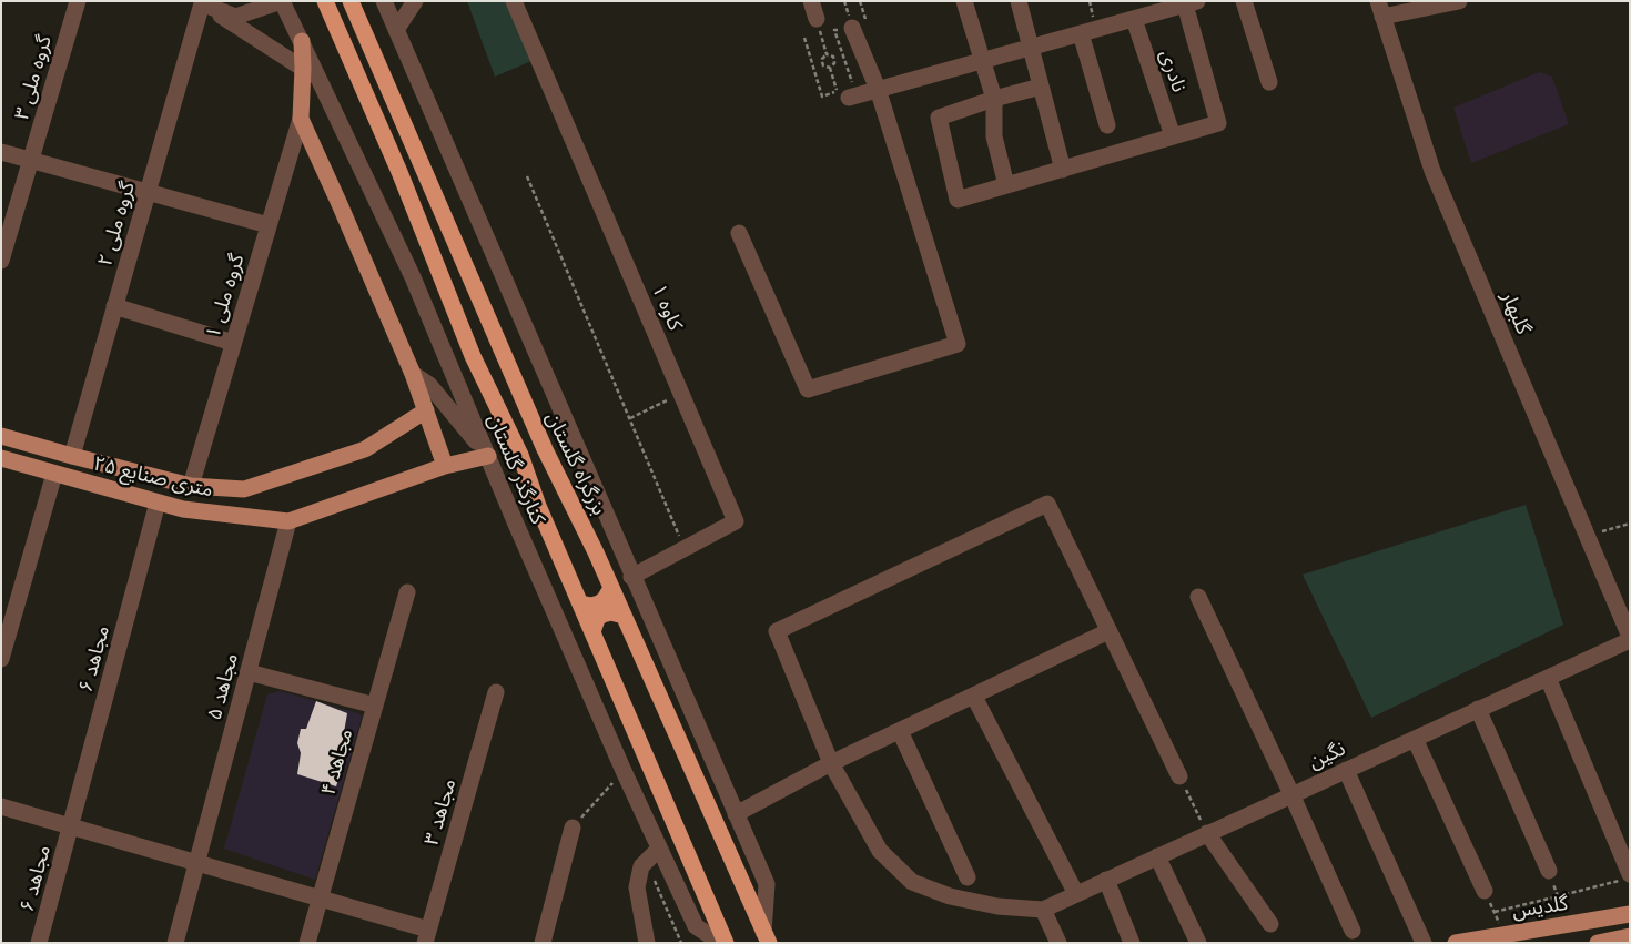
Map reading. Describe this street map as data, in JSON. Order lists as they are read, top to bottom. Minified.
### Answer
{"streets":{"highway":["بزرگراه گلستان"],"main road":["۲۵ متری صنایع","گلدیس"],"street":["نادری","گروه ملی ۳","گروه ملی ۲","گروه ملی ۱","کاوه ۱","گلبهار","کنارگذر گلستان","۶ مجاهد","۵ مجاهد","نگین","مجاهد ۴","مجاهد ۳","مجاهد ۶"]},"crossings":[["گروه ملی ۲","۲۵ متری صنایع"],["گروه ملی ۱","۲۵ متری صنایع"],["گلبهار","نگین"],["کنارگذر گلستان","۲۵ متری صنایع"],["۲۵ متری صنایع","۶ مجاهد"],["۲۵ متری صنایع","۵ مجاهد"],["۶ مجاهد","مجاهد ۶"]]}
